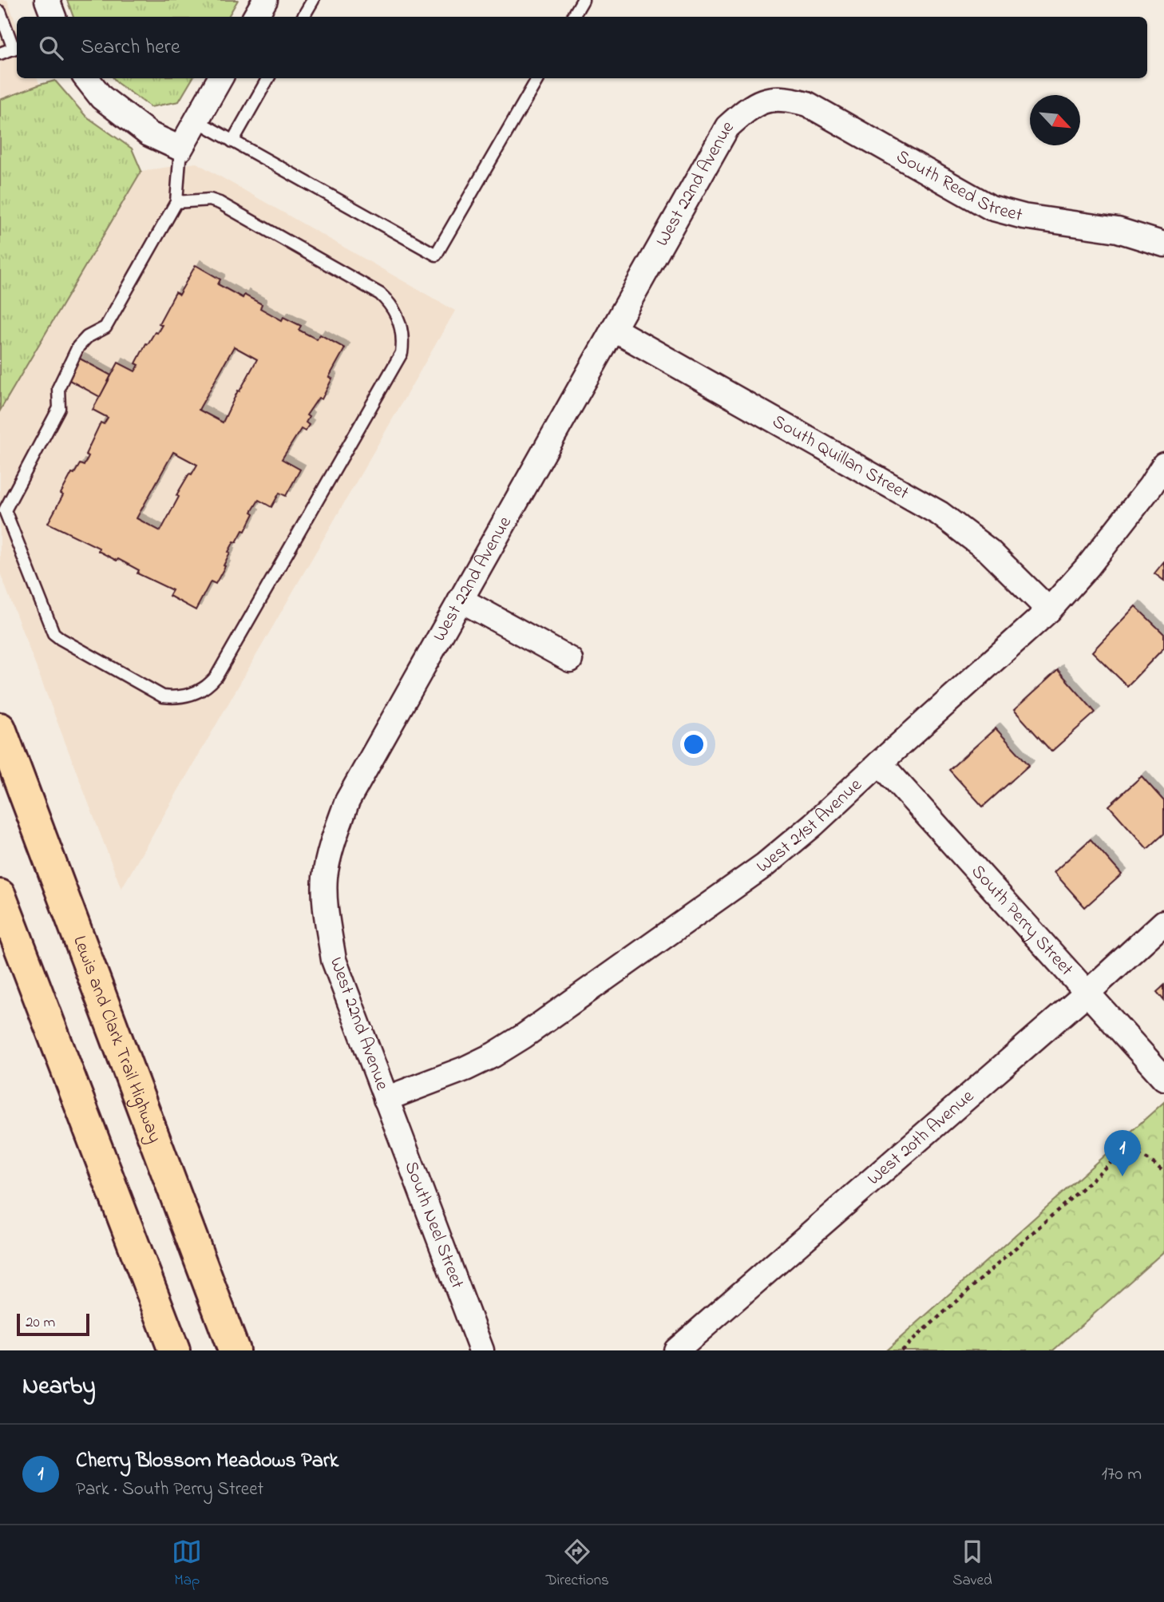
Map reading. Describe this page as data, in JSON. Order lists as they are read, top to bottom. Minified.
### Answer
{"streets":{"highway":["Lewis and Clark Trail Highway"],"street":["South Reed Street","West 22nd Avenue","South Quillan Street","West 21st Avenue","South Perry Street","West 20th Avenue","South Neel Street"]},"crossings":[["South Reed Street","West 22nd Avenue"],["West 22nd Avenue","South Quillan Street"],["West 22nd Avenue","West 21st Avenue"],["West 22nd Avenue","South Neel Street"],["South Quillan Street","West 21st Avenue"],["West 21st Avenue","South Perry Street"],["West 21st Avenue","South Neel Street"],["South Perry Street","West 20th Avenue"]],"scale_bar":"20 m","north":"bottom right","page":{"search":"Search here","pins":"1","scale":"20 m","heading":"Nearby","list":[{"mark":"1","name":"Cherry Blossom Meadows Park","note":"Park · South Perry Street","value":"170 m"}],"nav":["Map","Directions","Saved"]}}
